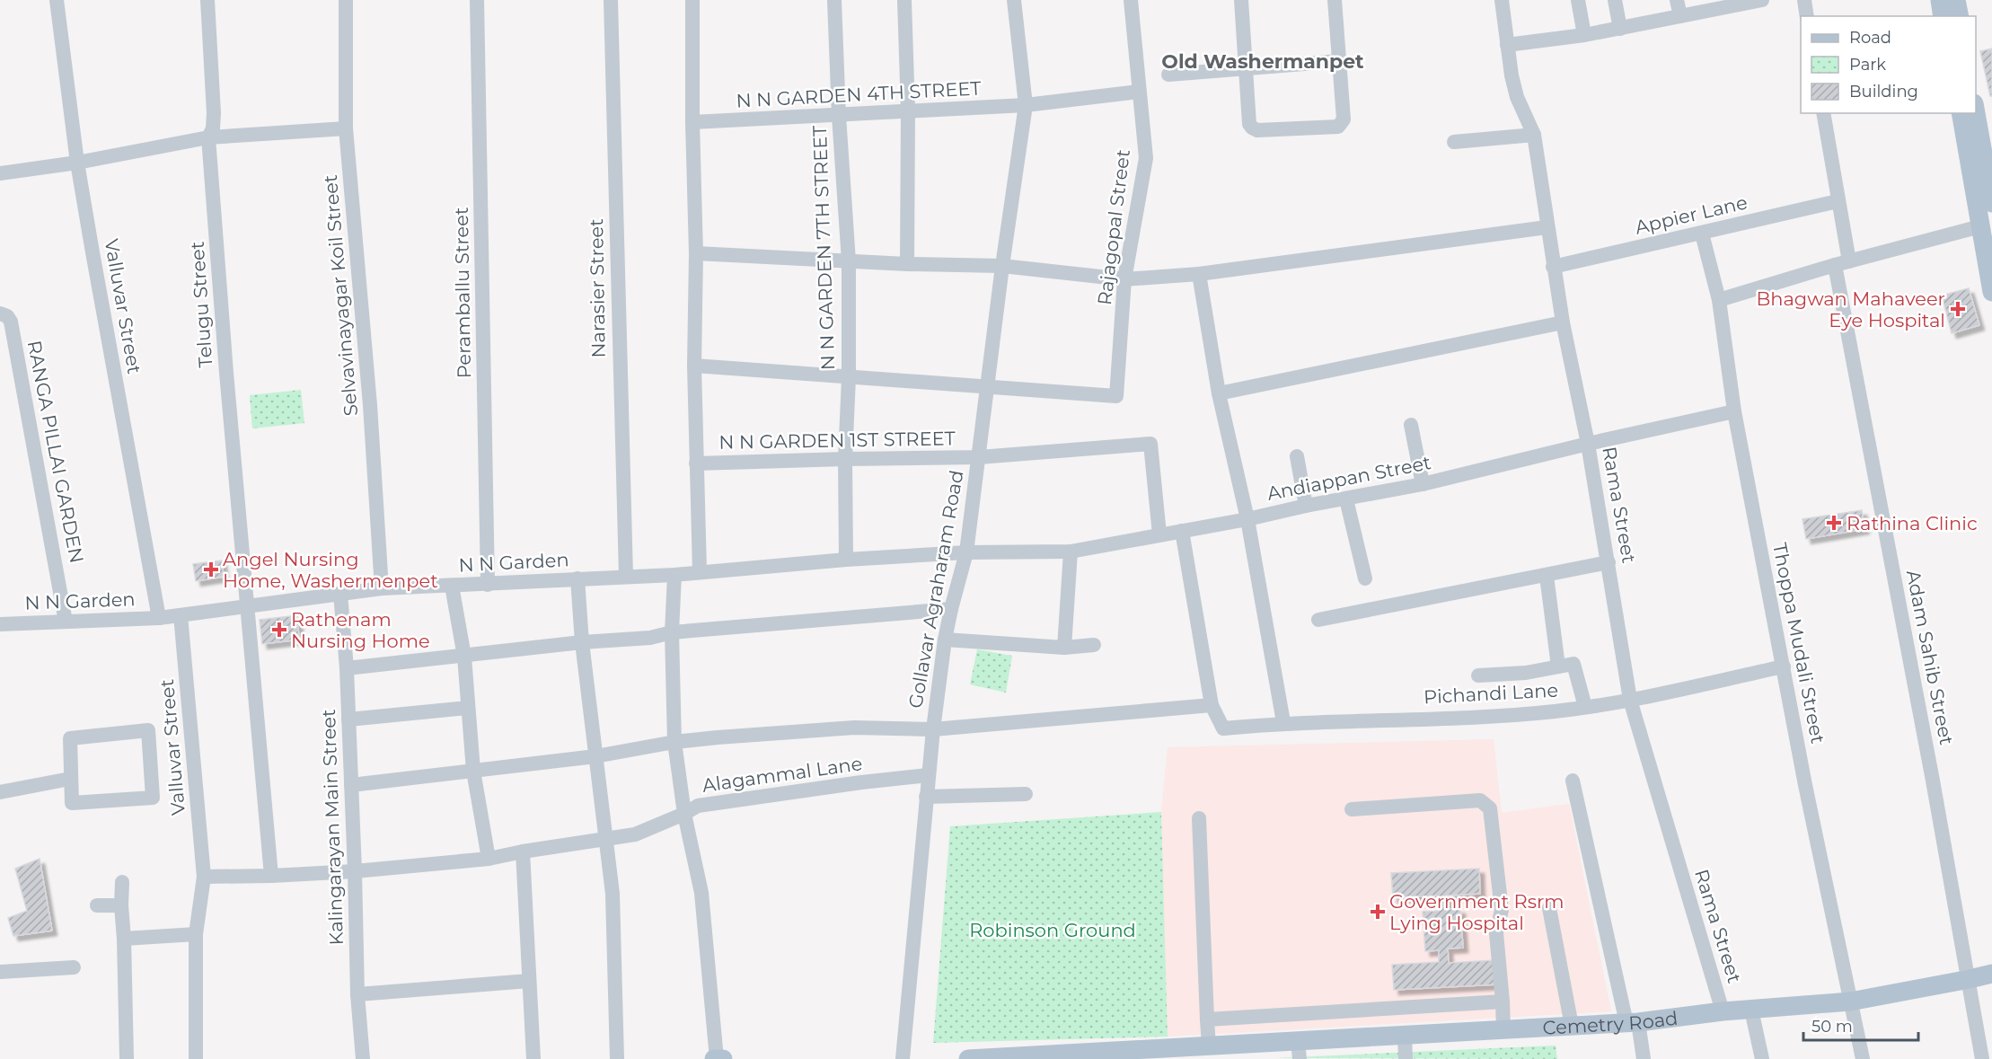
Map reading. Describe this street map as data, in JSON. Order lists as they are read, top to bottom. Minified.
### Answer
{"streets":{"main road":["Cemetry Road"],"street":["N N GARDEN 4TH STREET","Appier Lane","Rajagopal Street","N N GARDEN 7TH STREET","Narasier Street","Peramballu Street","Selvavinayagar Koil Street","Telugu Street","Valluvar Street","N N GARDEN 1ST STREET","RANGA PILLAI GARDEN","Andiappan Street","Rama Street","N N Garden","Gollavar Agraharam Road","Thoppa Mudali Street","Adam Sahib Street","Pichandi Lane","Alagammal Lane","Kalingarayan Main Street"]},"crossings":[["N N GARDEN 4TH STREET","Rajagopal Street"],["N N GARDEN 4TH STREET","N N GARDEN 7TH STREET"],["N N GARDEN 4TH STREET","Gollavar Agraharam Road"],["Appier Lane","Rama Street"],["Appier Lane","Thoppa Mudali Street"],["Appier Lane","Adam Sahib Street"],["Rajagopal Street","Gollavar Agraharam Road"],["N N GARDEN 7TH STREET","N N GARDEN 1ST STREET"],["N N GARDEN 7TH STREET","N N Garden"],["Narasier Street","N N Garden"],["Peramballu Street","N N Garden"],["Selvavinayagar Koil Street","N N Garden"],["Telugu Street","N N Garden"],["Telugu Street","Alagammal Lane"],["Valluvar Street","N N Garden"],["Valluvar Street","Alagammal Lane"],["N N GARDEN 1ST STREET","Andiappan Street"],["N N GARDEN 1ST STREET","Gollavar Agraharam Road"],["RANGA PILLAI GARDEN","N N Garden"],["Andiappan Street","Rama Street"],["Andiappan Street","N N Garden"],["Andiappan Street","Gollavar Agraharam Road"],["Andiappan Street","Thoppa Mudali Street"],["Rama Street","Pichandi Lane"],["Rama Street","Cemetry Road"],["N N Garden","Gollavar Agraharam Road"],["N N Garden","Kalingarayan Main Street"],["Gollavar Agraharam Road","Alagammal Lane"],["Thoppa Mudali Street","Pichandi Lane"],["Thoppa Mudali Street","Cemetry Road"],["Adam Sahib Street","Cemetry Road"],["Alagammal Lane","Kalingarayan Main Street"]],"districts":["Old Washermanpet"],"parks":["Robinson Ground"],"places":{"health":["Bhagwan Mahaveer Eye Hospital","Rathina Clinic","Angel Nursing Home, Washermenpet","Rathenam Nursing Home","Government Rsrm Lying Hospital"]},"legend":["Road","Park","Building"],"scale_bar":"50 m"}
